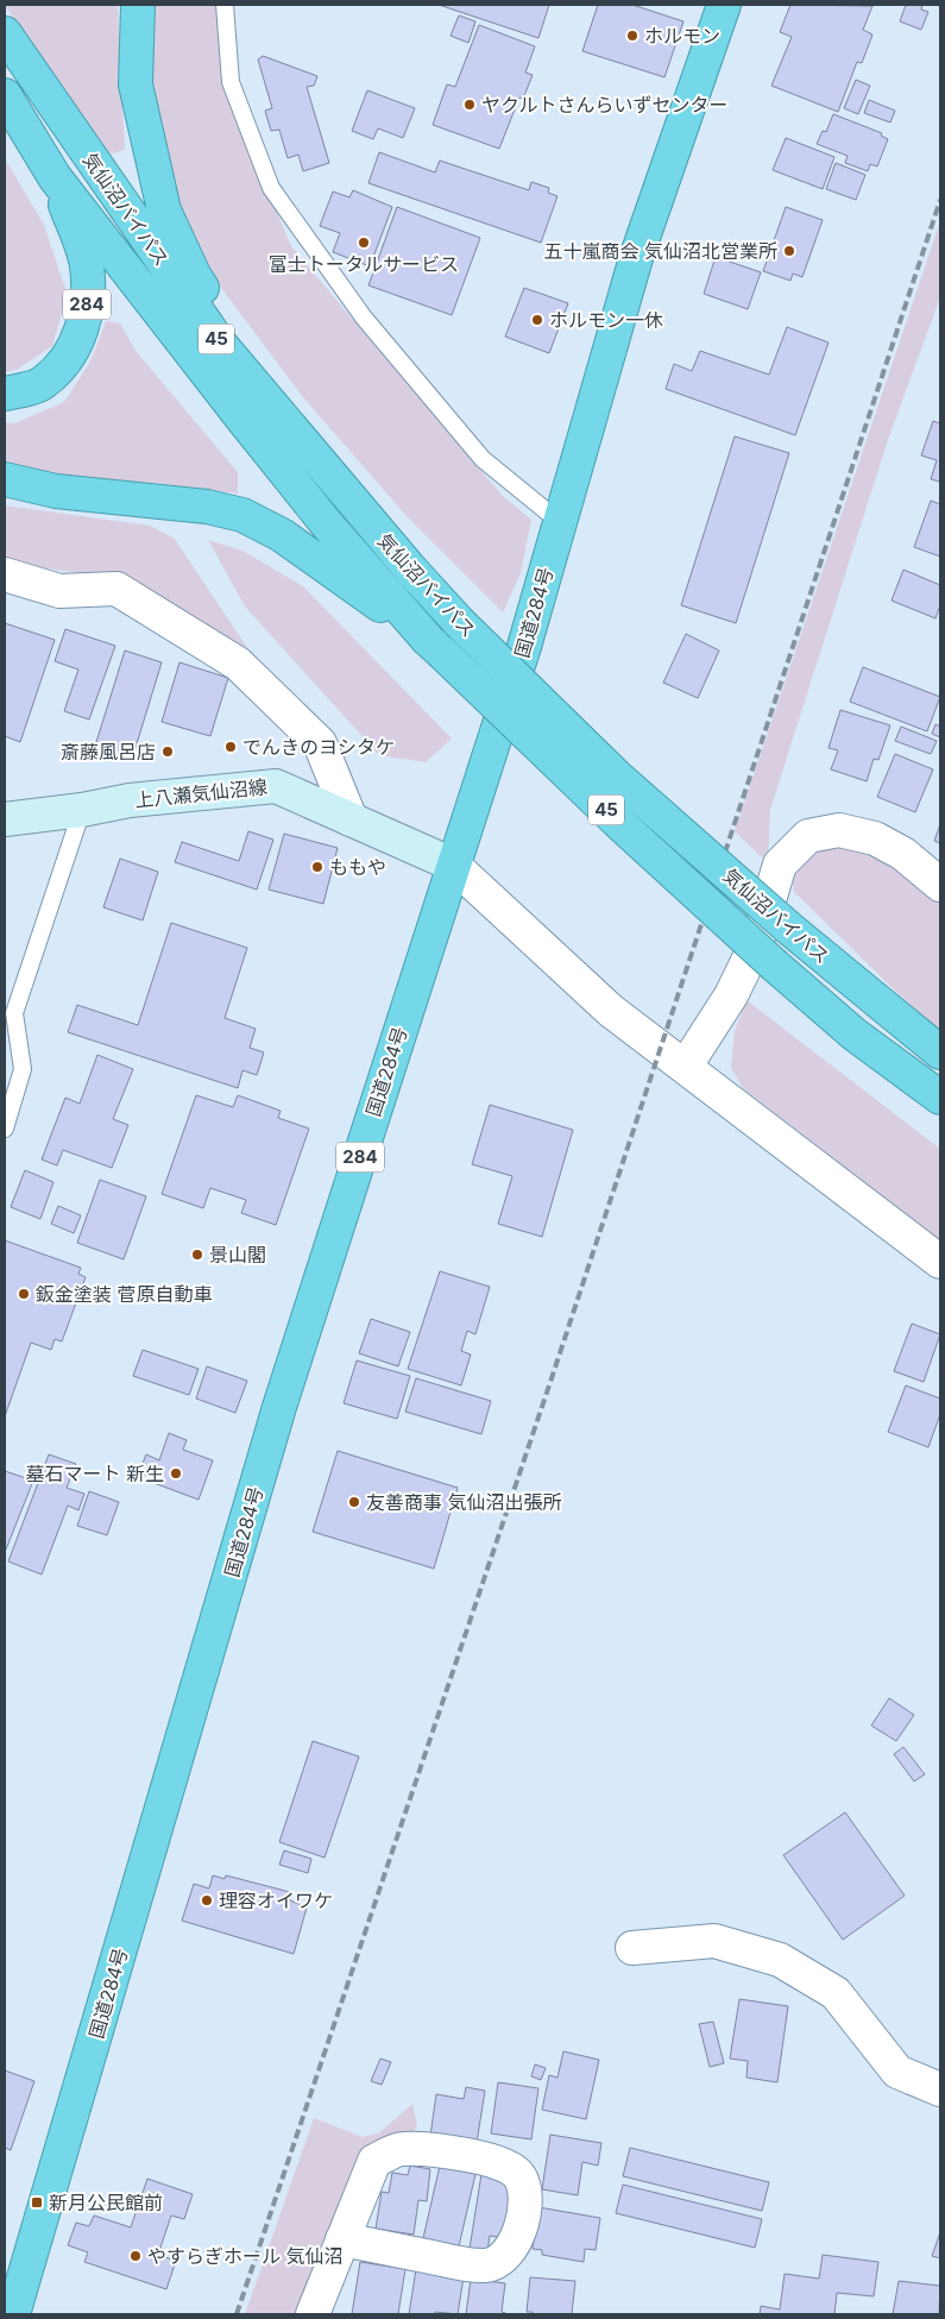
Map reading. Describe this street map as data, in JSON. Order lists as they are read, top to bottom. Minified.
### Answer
{"streets":{"highway":["気仙沼バイパス","284","45","国道284号"],"main road":["上八瀬気仙沼線"]},"crossings":[["気仙沼バイパス","284"],["国道284号","上八瀬気仙沼線"]],"places":{"other":["ホルモン","ヤクルトさんらいずセンター","富士トータルサービス","五十嵐商会 気仙沼北営業所","ホルモン一休","でんきのヨシタケ","斎藤風呂店","ももや","景山閣","鈑金塗装 菅原自動車","墓石マート 新生","友善商事 気仙沼出張所","理容オイワケ","やすらぎホール 気仙沼"],"transit":["新月公民館前"]}}
